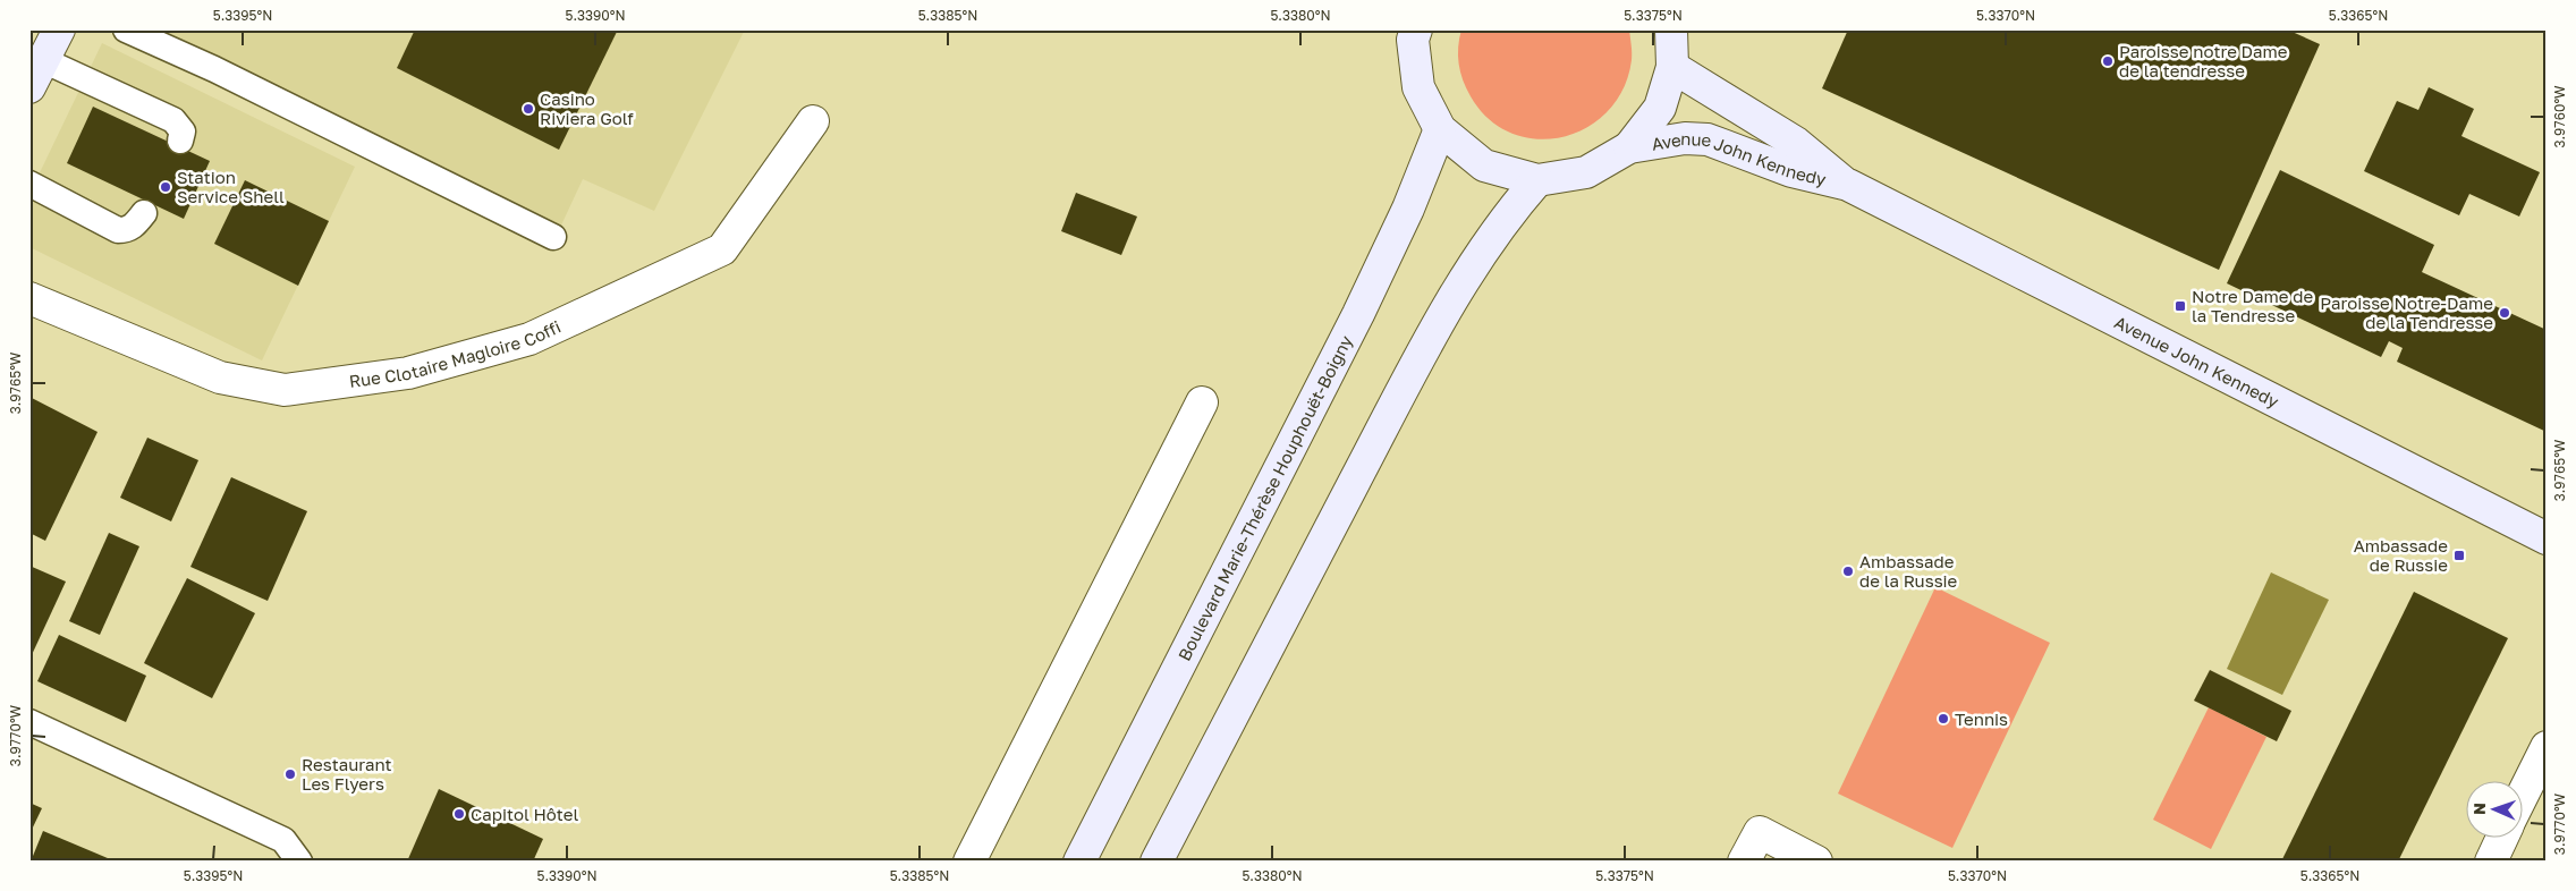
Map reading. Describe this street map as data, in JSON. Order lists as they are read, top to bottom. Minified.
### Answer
{"streets":{"main road":["Avenue John Kennedy","Boulevard Marie-Thérèse Houphouët-Boigny"],"street":["Rue Clotaire Magloire Coffi"]},"crossings":[["Avenue John Kennedy","Boulevard Marie-Thérèse Houphouët-Boigny"]],"places":{"other":["Paroisse notre Dame de la tendresse","Casino Riviera Golf","Station Service Shell","Paroisse Notre-Dame de la Tendresse","Ambassade de la Russie","Tennis","Restaurant Les Flyers","Capitol Hôtel"],"transit":["Notre Dame de la Tendresse","Ambassade de Russie"]},"north":"left","coordinates":["5.3395°N","5.3390°N","5.3385°N","5.3380°N","5.3375°N","5.3370°N","5.3365°N","3.9760°W","3.9765°W","3.9770°W"]}
